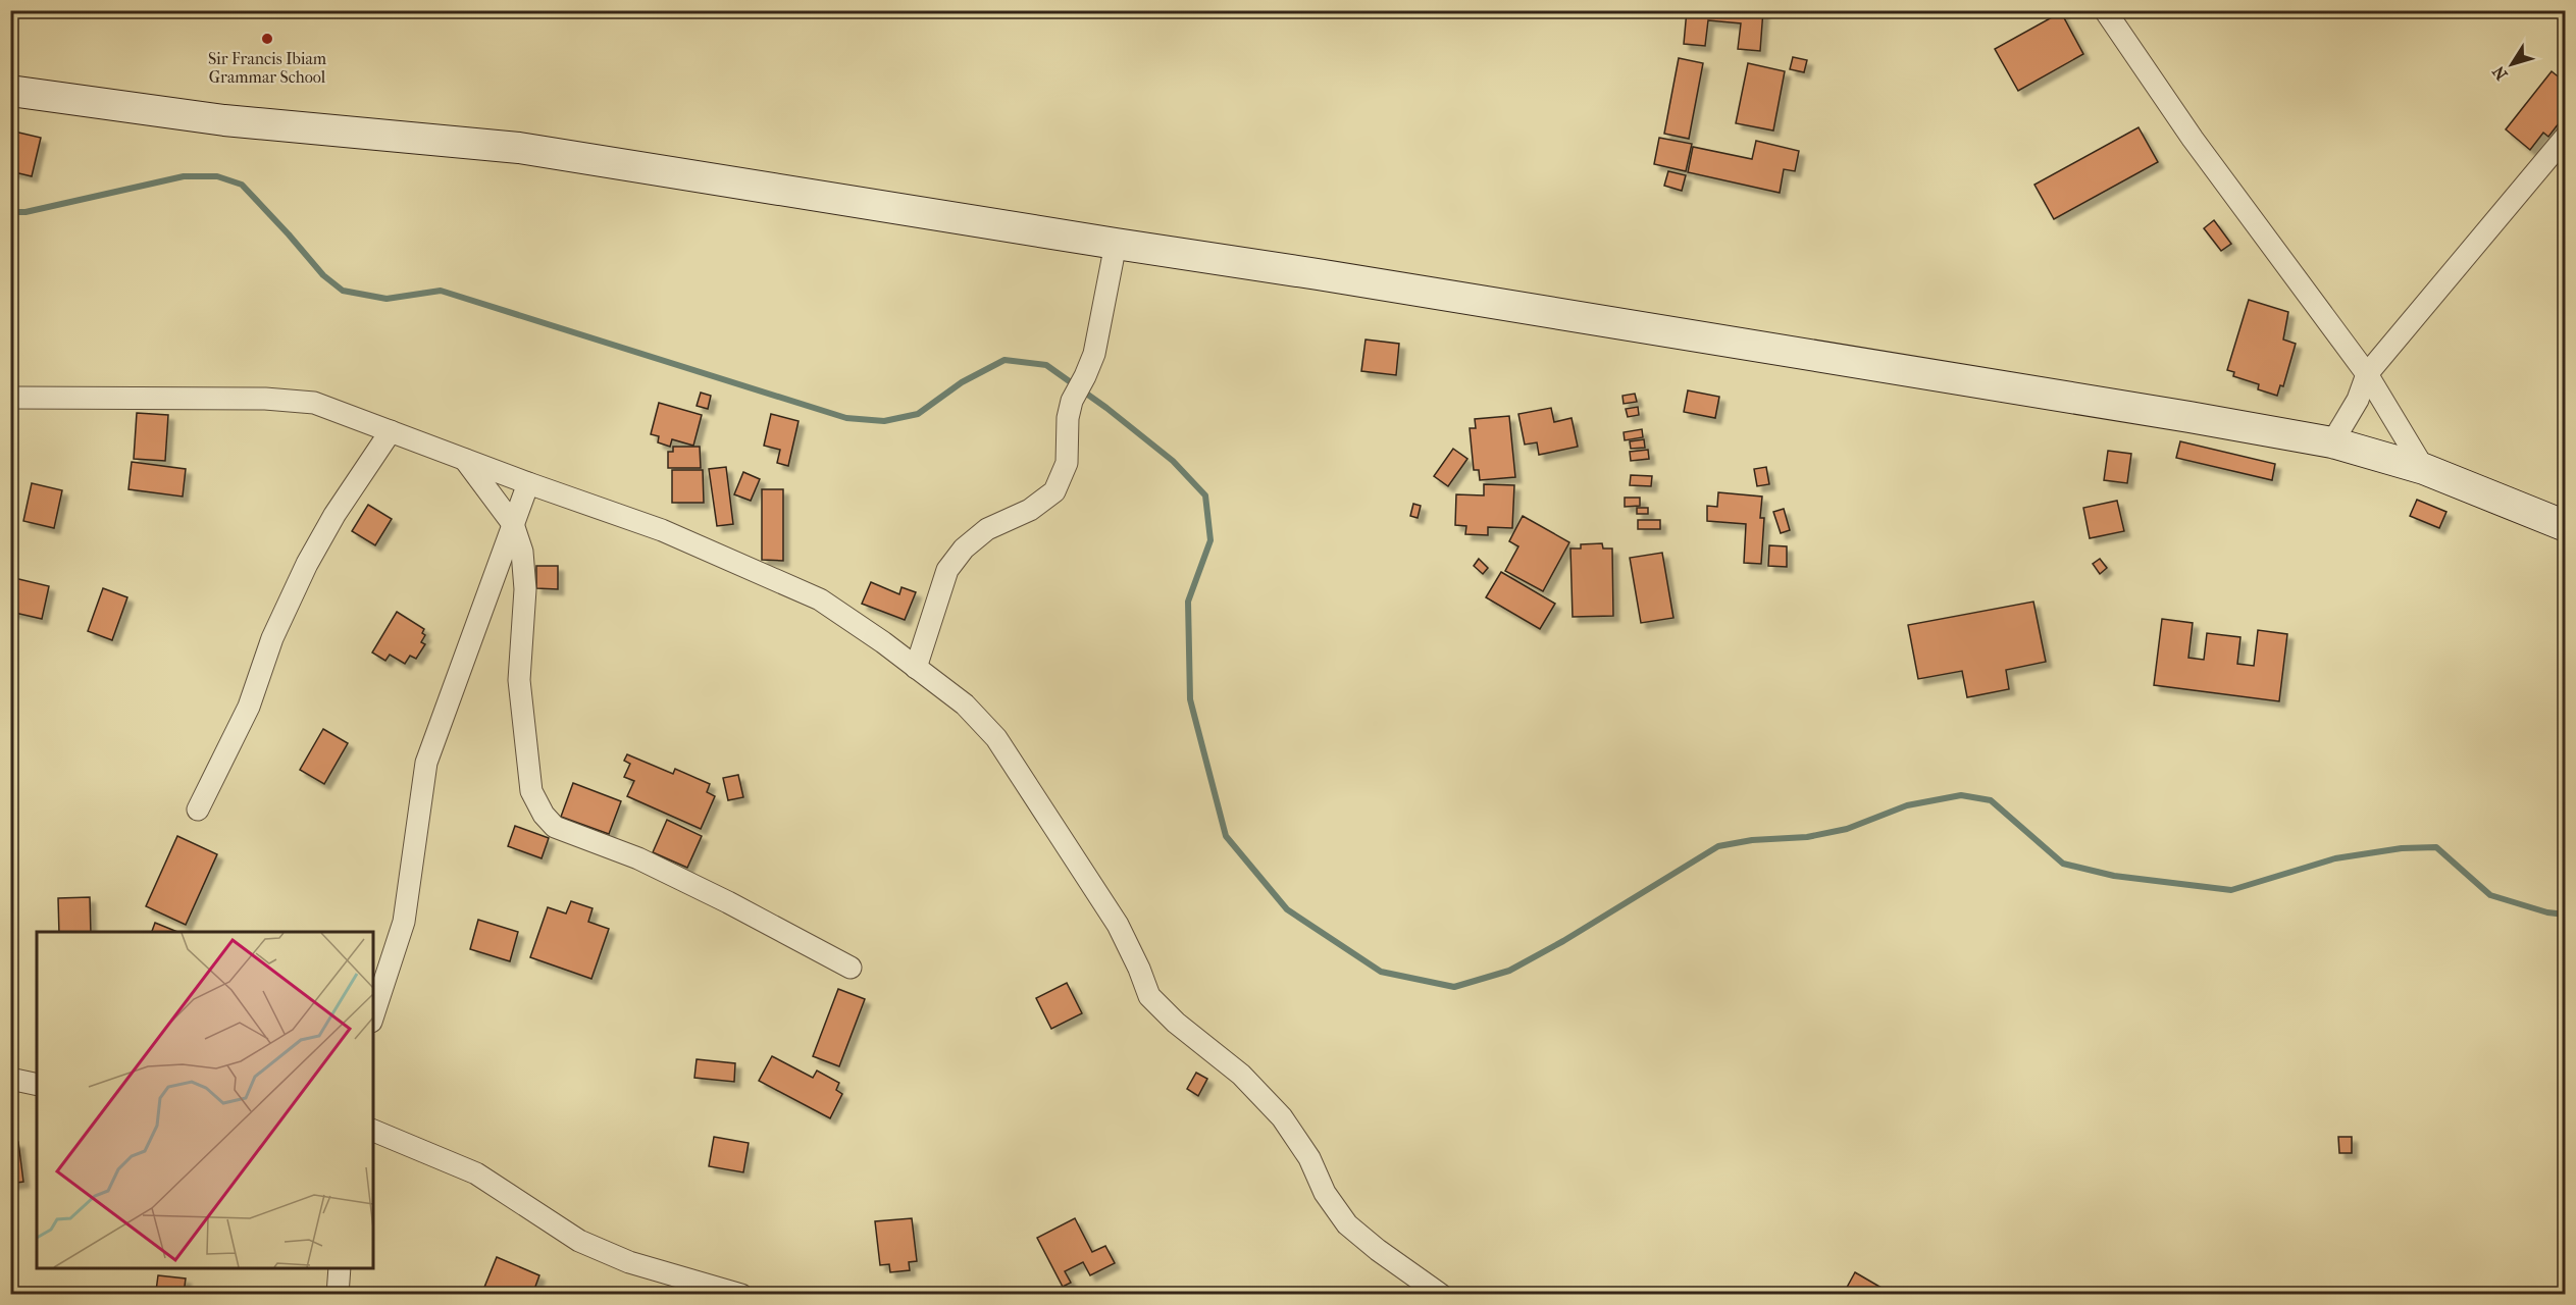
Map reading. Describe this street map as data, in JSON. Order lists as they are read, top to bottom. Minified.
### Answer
{"places":["Sir Francis Ibiam Grammar School"],"north":"bottom left"}
